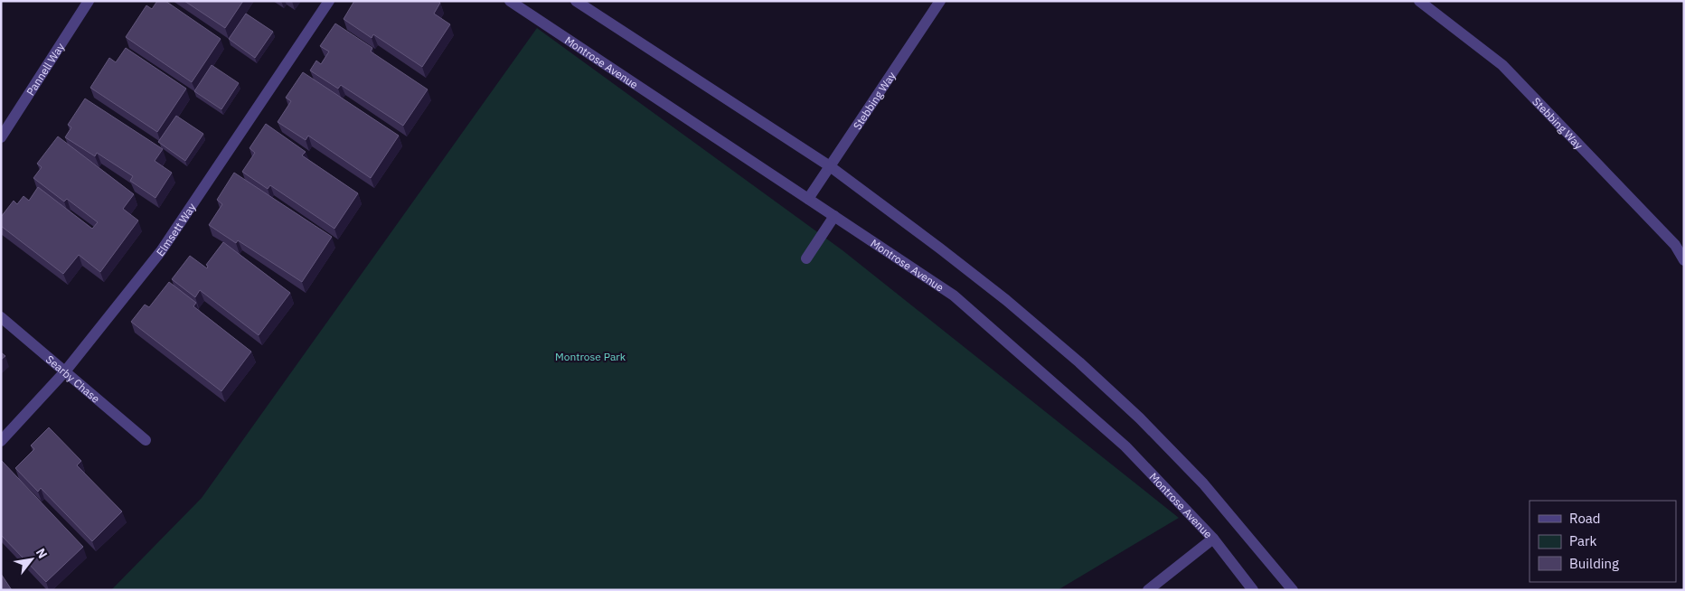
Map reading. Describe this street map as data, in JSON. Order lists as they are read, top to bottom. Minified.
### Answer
{"streets":{"street":["Montrose Avenue","Pannell Way","Stebbing Way","Elmsett Way","Searby Chase"]},"crossings":[["Montrose Avenue","Stebbing Way"],["Elmsett Way","Searby Chase"]],"parks":["Montrose Park"],"legend":["Road","Park","Building"],"north":"top right"}
